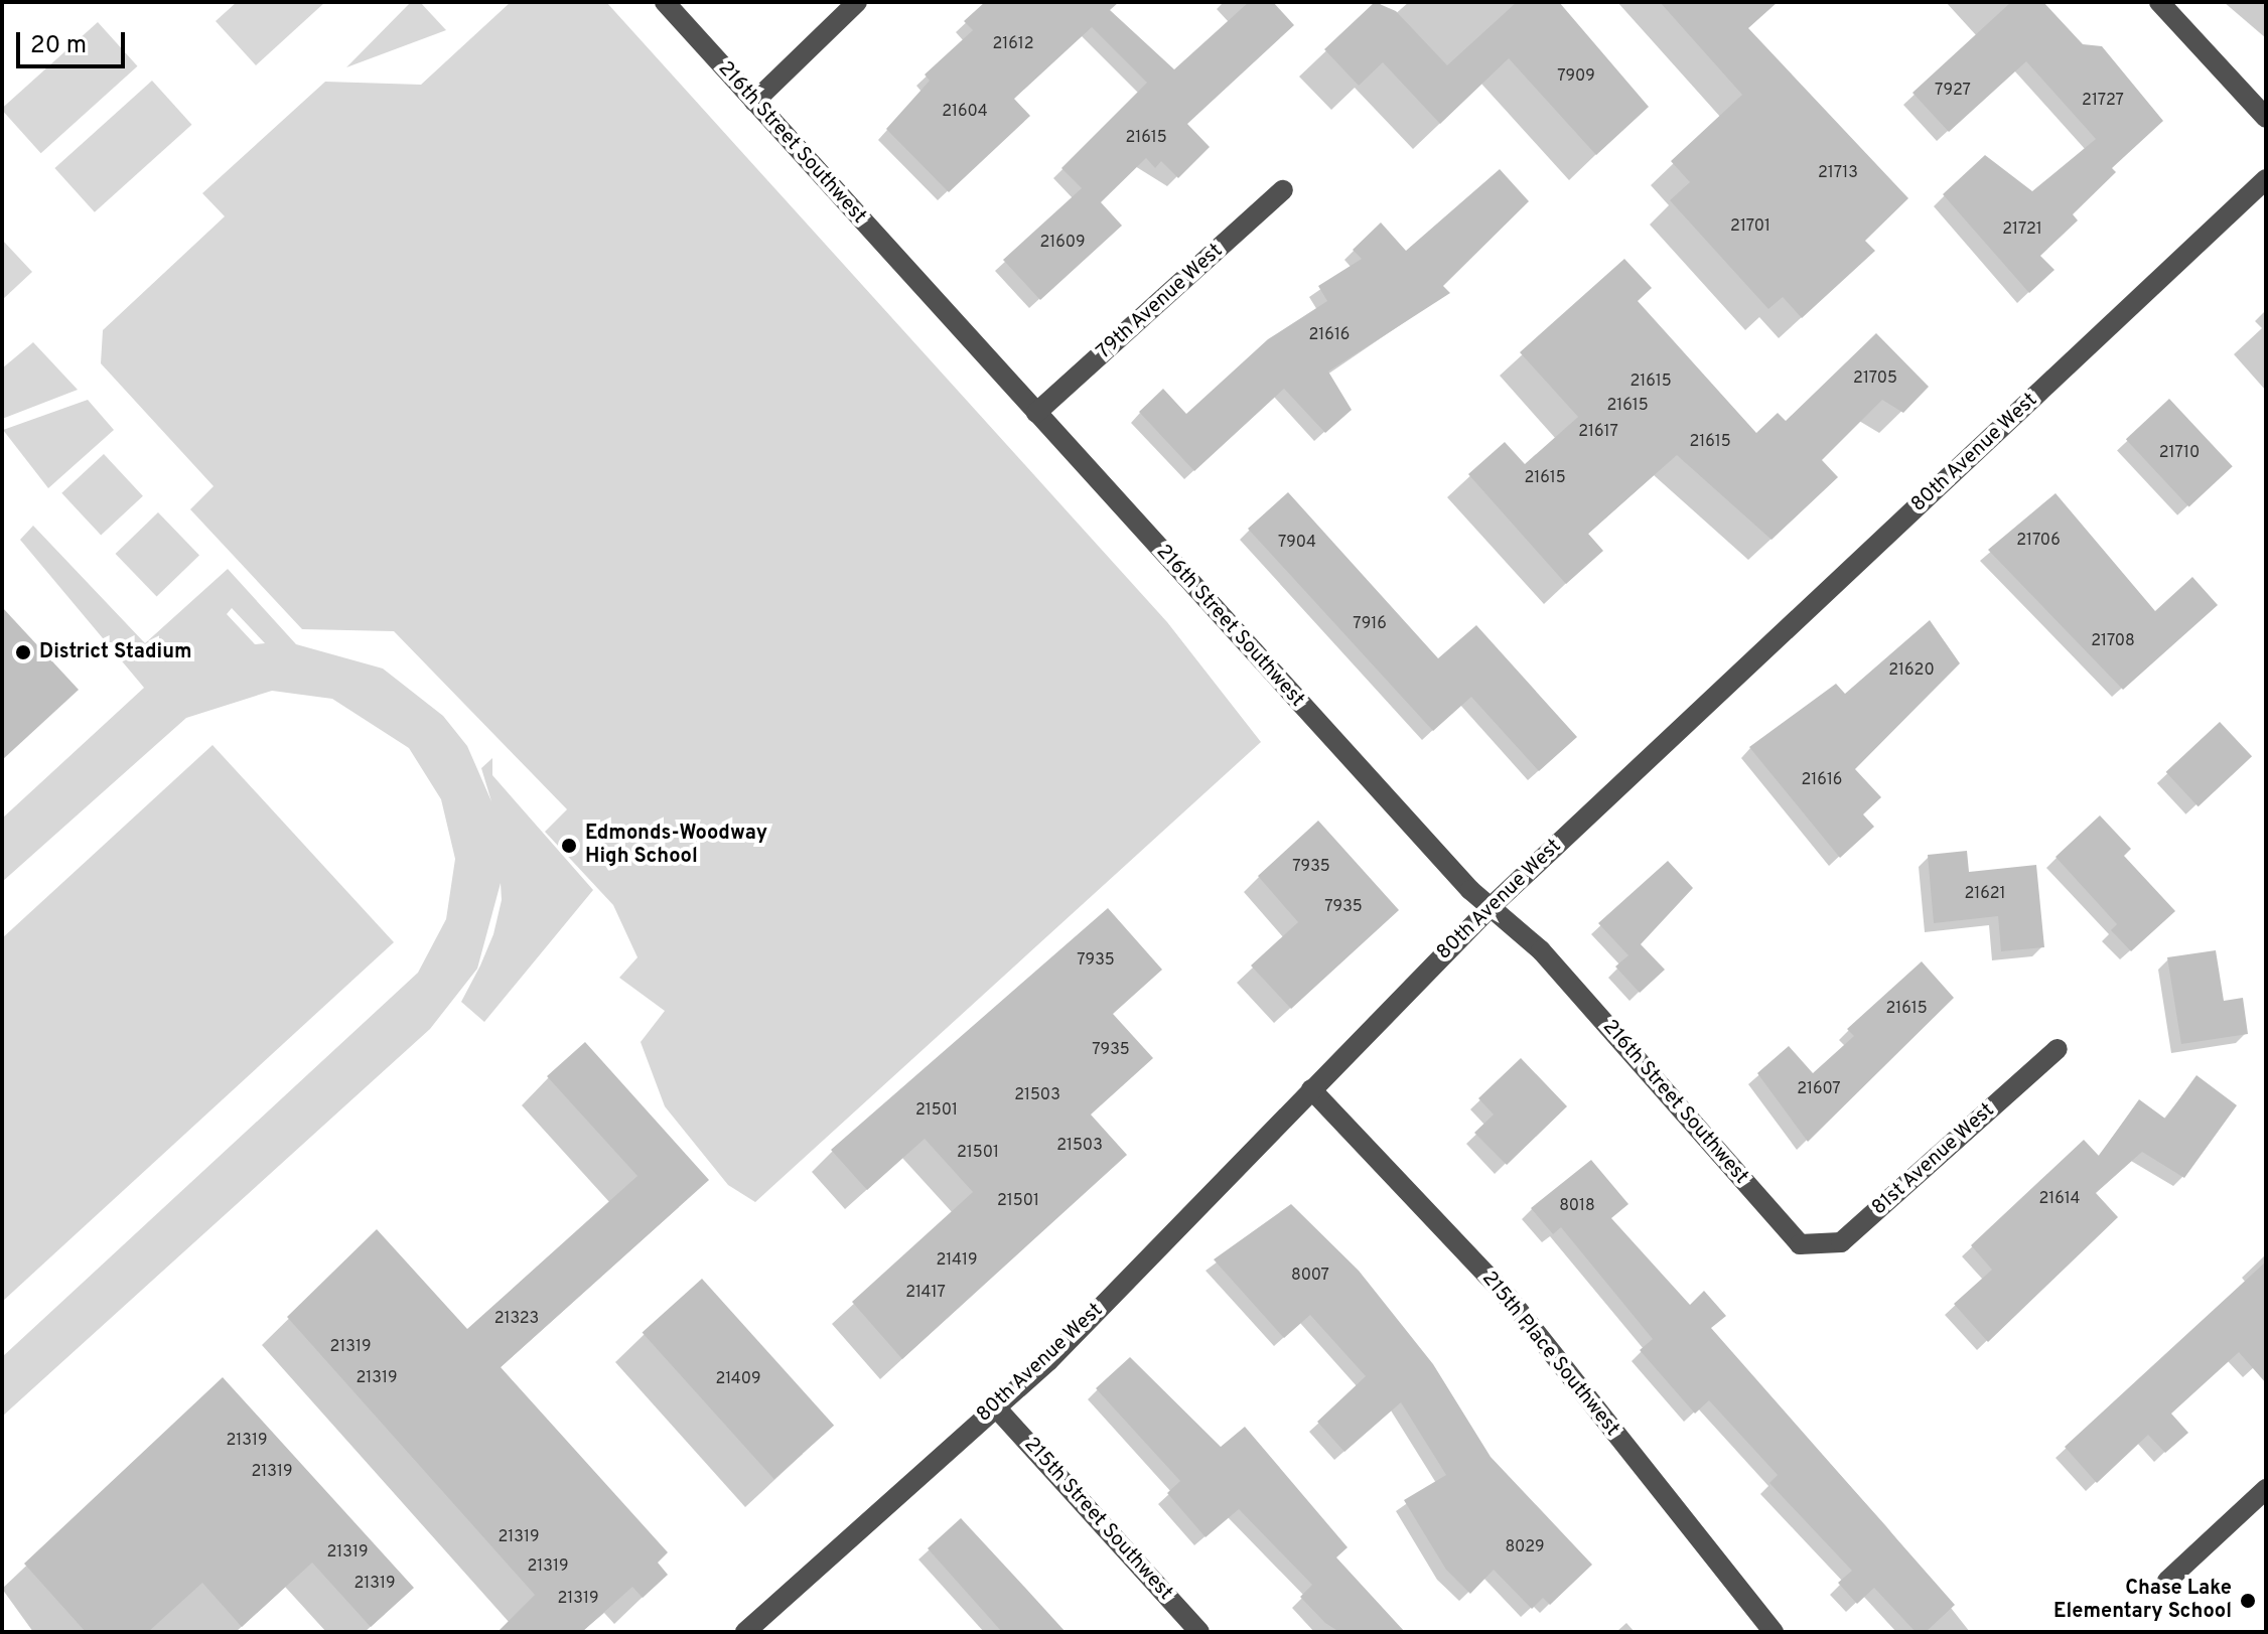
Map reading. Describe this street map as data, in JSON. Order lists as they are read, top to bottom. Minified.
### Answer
{"streets":{"street":["216th Street Southwest","79th Avenue West","80th Avenue West","81st Avenue West","215th Place Southwest","215th Street Southwest"]},"crossings":[["216th Street Southwest","79th Avenue West"],["216th Street Southwest","80th Avenue West"],["216th Street Southwest","81st Avenue West"],["80th Avenue West","215th Place Southwest"],["80th Avenue West","215th Street Southwest"]],"places":["District Stadium","Edmonds-Woodway High School","Chase Lake Elementary School"],"house_numbers":["21612","7909","7927","21727","21604","21615","21713","21701","21721","21609","21616","21705","21615","21615","21617","21615","21710","21615","21706","7904","7916","21708","21620","21616","7935","21621","7935","7935","21615","7935","21607","21503","21501","21503","21501","21614","21501","8018","21419","8007","21417","21323","21319","21319","21409","21319","21319","21319","8029","21319","21319","21319","21319"],"scale_bar":"20 m"}
